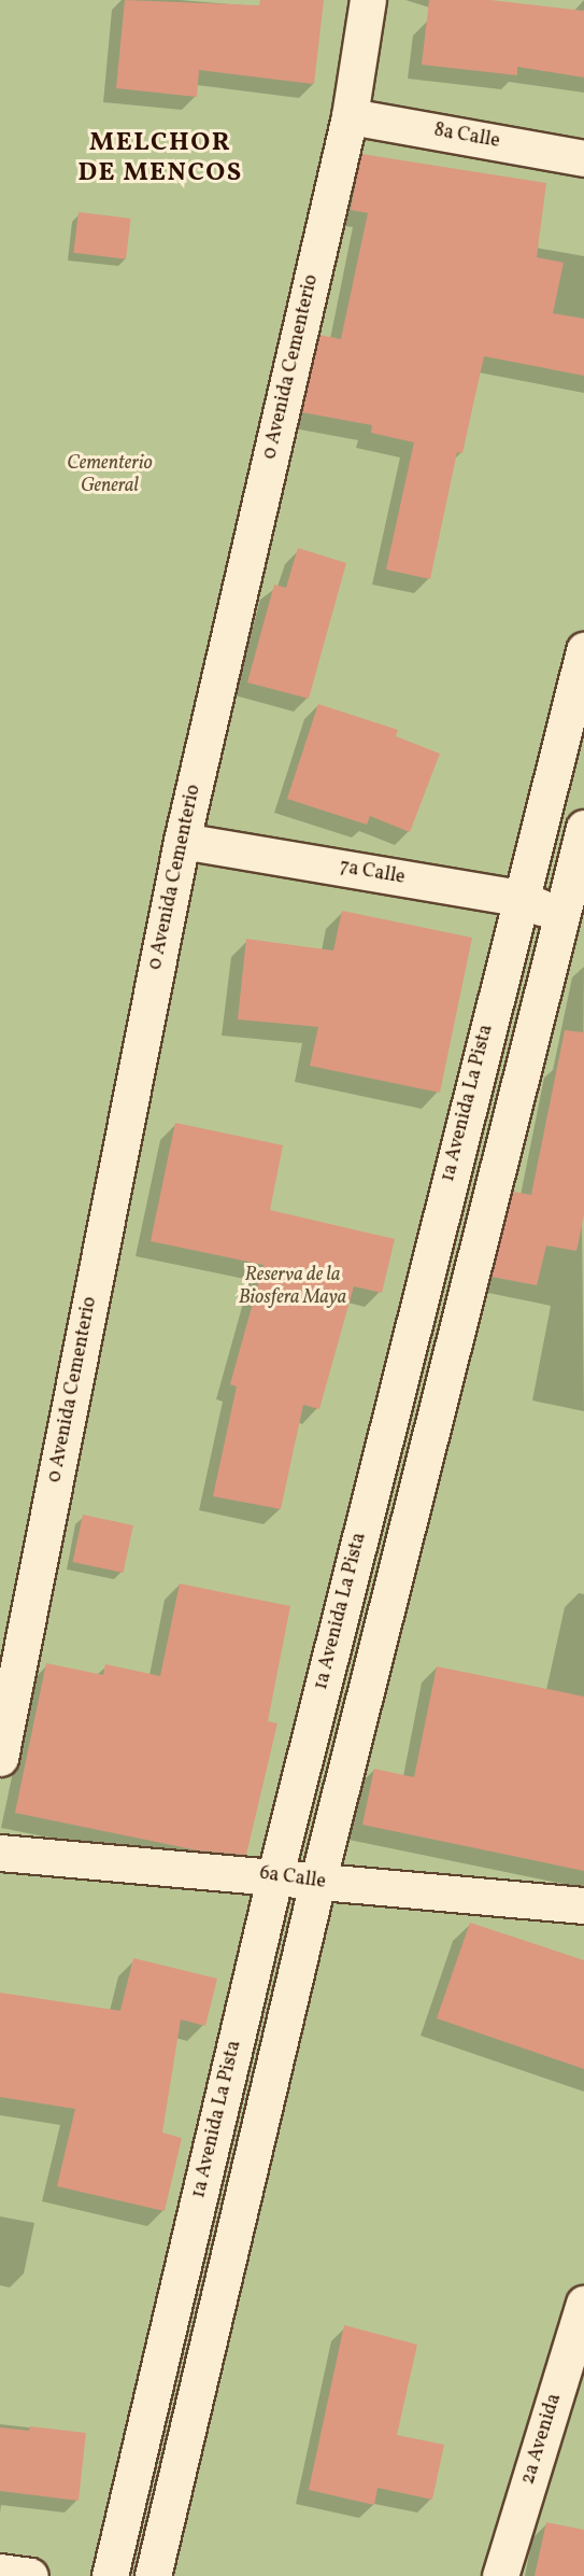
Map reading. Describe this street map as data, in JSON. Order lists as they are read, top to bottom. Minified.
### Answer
{"streets":{"street":["8a Calle","0 Avenida Cementerio","7a Calle","1a Avenida La Pista","6a Calle","2a Avenida"]},"crossings":[["8a Calle","0 Avenida Cementerio"],["0 Avenida Cementerio","7a Calle"],["7a Calle","1a Avenida La Pista"],["1a Avenida La Pista","6a Calle"]],"districts":["MELCHOR DE MENCOS"],"parks":["Cementerio General","Reserva de la Biosfera Maya"]}
